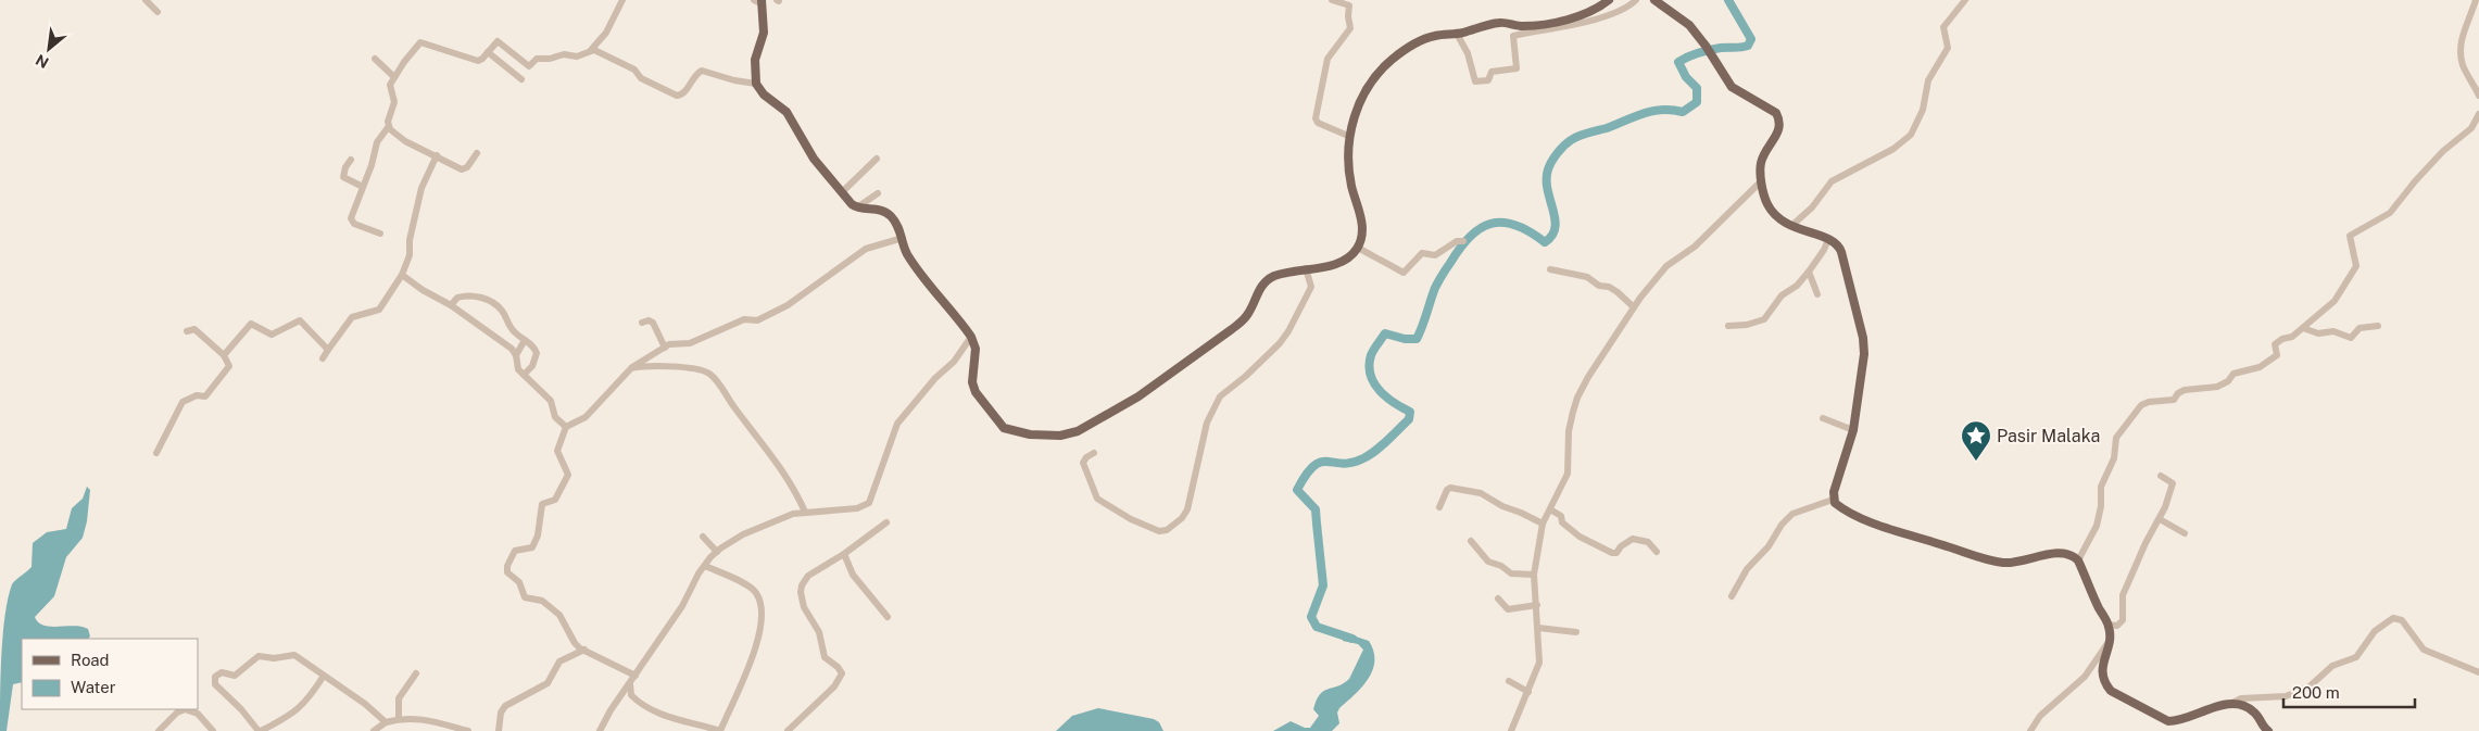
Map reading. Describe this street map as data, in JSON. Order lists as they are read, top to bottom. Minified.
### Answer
{"places":{"place":["Pasir Malaka"]},"legend":["Road","Water"],"scale_bar":"200 m","north":"bottom left"}
